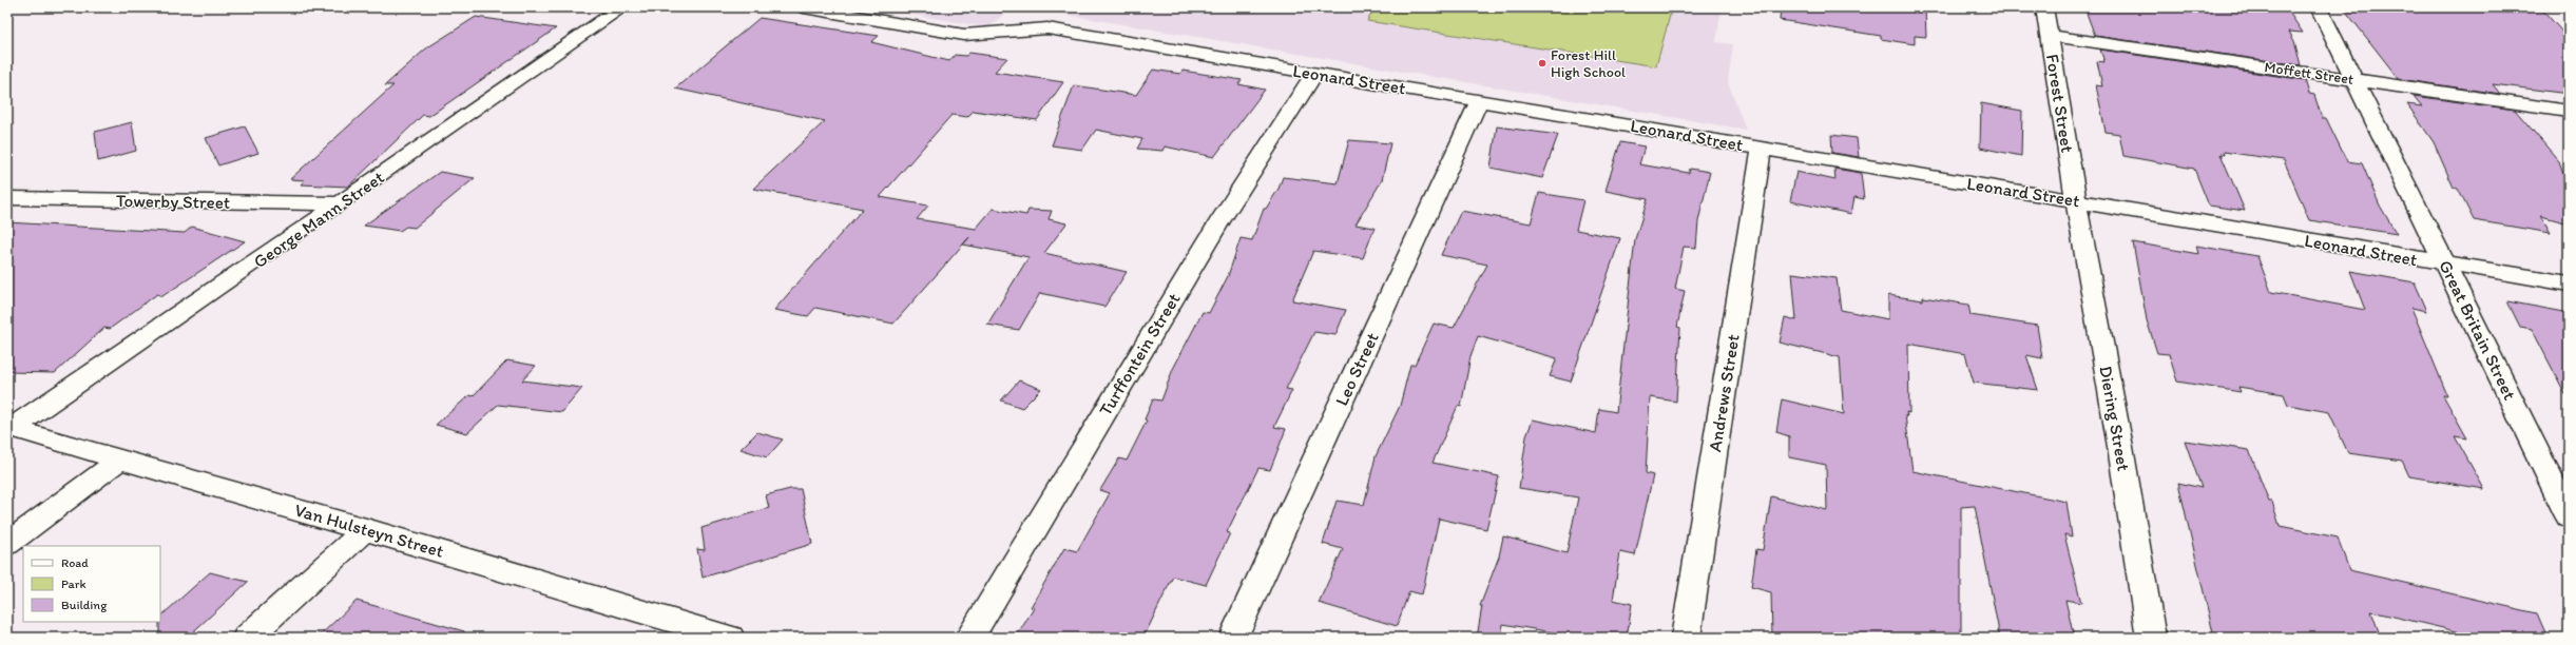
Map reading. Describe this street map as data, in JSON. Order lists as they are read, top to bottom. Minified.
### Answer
{"streets":{"street":["Moffett Street","Leonard Street","Forest Street","Towerby Street","George Mann Street","Great Britain Street","Turffontein Street","Leo Street","Andrews Street","Diering Street","Van Hulsteyn Street"]},"crossings":[["Moffett Street","Forest Street"],["Moffett Street","Great Britain Street"],["Leonard Street","Forest Street"],["Leonard Street","Great Britain Street"],["Leonard Street","Turffontein Street"],["Leonard Street","Leo Street"],["Leonard Street","Andrews Street"],["Leonard Street","Diering Street"],["Forest Street","Diering Street"],["Towerby Street","George Mann Street"],["George Mann Street","Van Hulsteyn Street"]],"places":["Forest Hill High School"],"legend":["Road","Park","Building"]}
